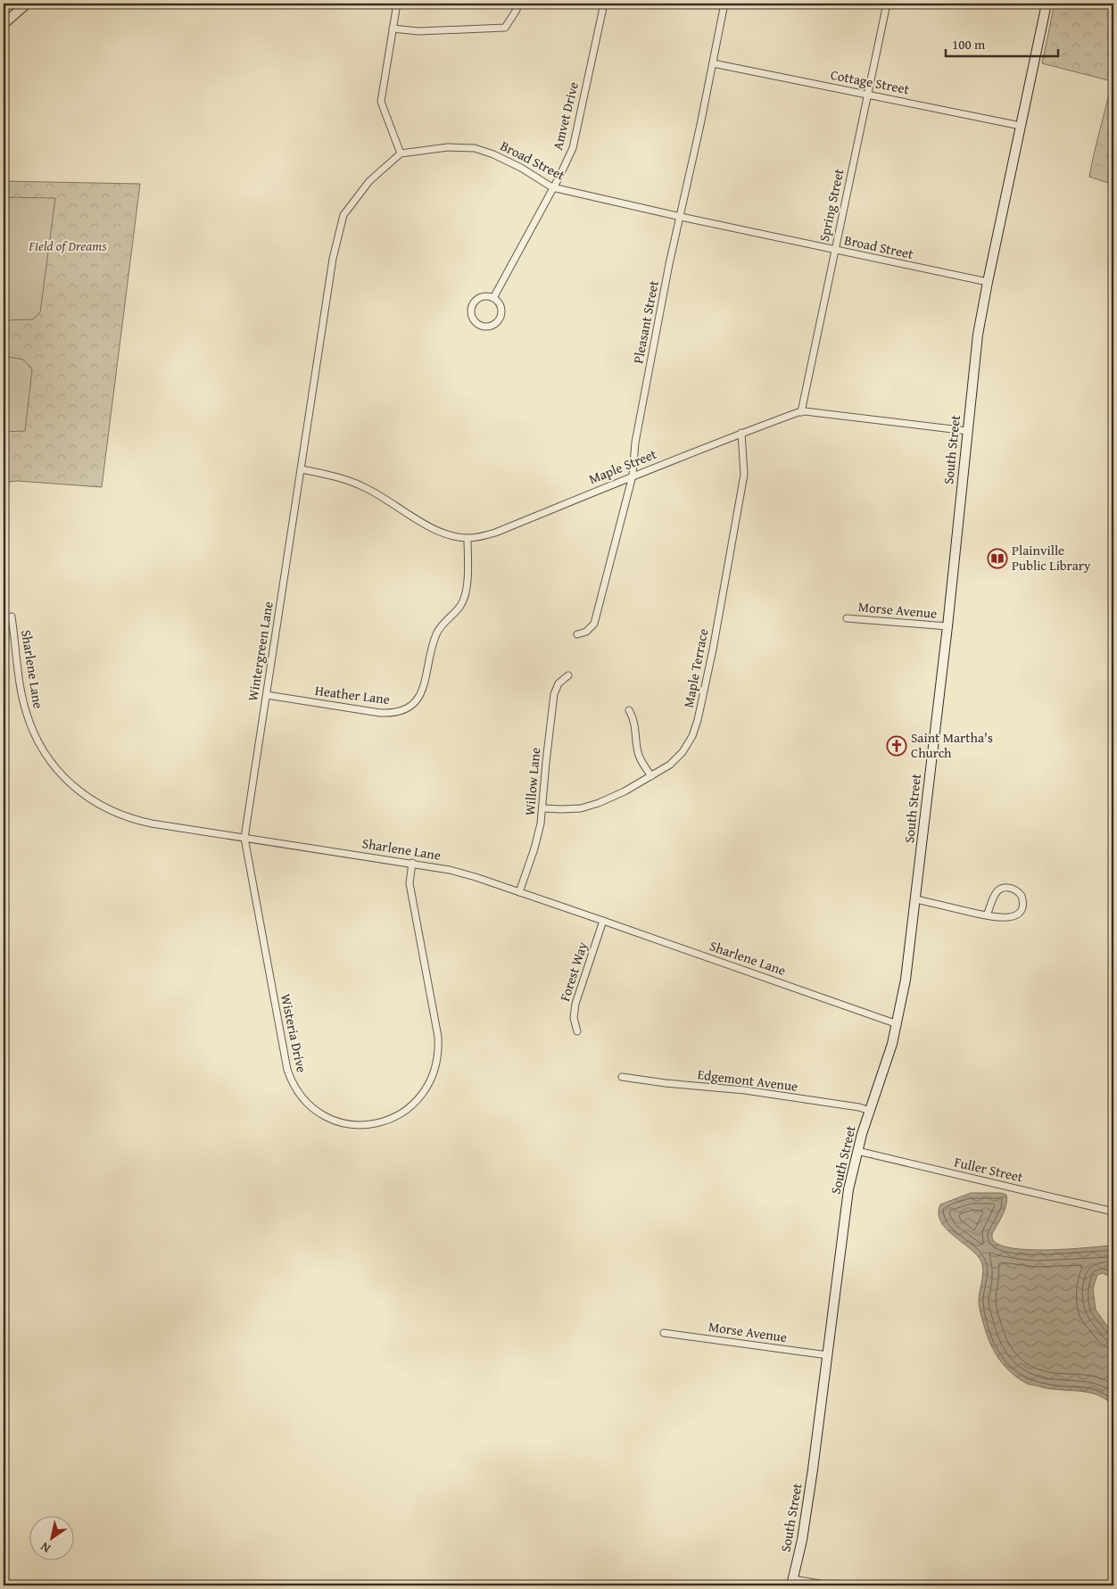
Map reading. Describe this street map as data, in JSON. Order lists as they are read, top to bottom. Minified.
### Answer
{"streets":{"main road":["South Street"],"street":["Cottage Street","Amvet Drive","Broad Street","Spring Street","Pleasant Street","Maple Street","Morse Avenue","Wintergreen Lane","Maple Terrace","Sharlene Lane","Heather Lane","Willow Lane","Forest Way","Wisteria Drive","Edgemont Avenue","Fuller Street"]},"crossings":[["Cottage Street","Spring Street"],["Cottage Street","Pleasant Street"],["Cottage Street","South Street"],["Amvet Drive","Broad Street"],["Broad Street","Spring Street"],["Broad Street","Pleasant Street"],["Broad Street","South Street"],["Spring Street","Maple Street"],["Pleasant Street","Maple Street"],["South Street","Maple Street"],["South Street","Morse Avenue"],["South Street","Sharlene Lane"],["South Street","Edgemont Avenue"],["South Street","Fuller Street"],["Maple Street","Wintergreen Lane"],["Maple Street","Maple Terrace"],["Maple Street","Heather Lane"],["Wintergreen Lane","Sharlene Lane"],["Wintergreen Lane","Heather Lane"],["Wintergreen Lane","Wisteria Drive"],["Maple Terrace","Willow Lane"],["Sharlene Lane","Willow Lane"],["Sharlene Lane","Forest Way"],["Sharlene Lane","Wisteria Drive"]],"parks":["Field of Dreams"],"places":{"library":["Plainville Public Library"],"church":["Saint Martha's Church"]},"scale_bar":"100 m","north":"bottom left"}
